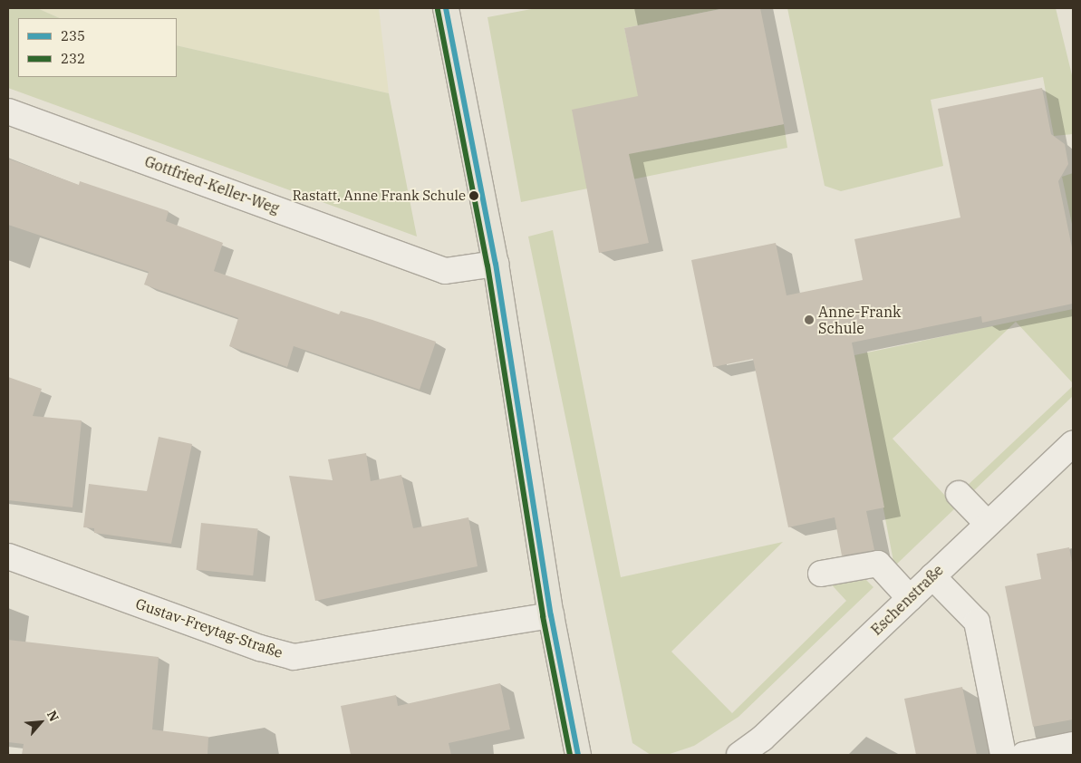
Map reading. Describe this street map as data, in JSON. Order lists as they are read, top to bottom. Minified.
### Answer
{"streets":{"street":["Gottfried-Keller-Weg","Eschenstraße","Gustav-Freytag-Straße"]},"places":["Rastatt, Anne Frank Schule","Anne-Frank Schule"],"lines":["transit line 235","transit line 232"],"legend":["235","232"],"north":"top right"}
